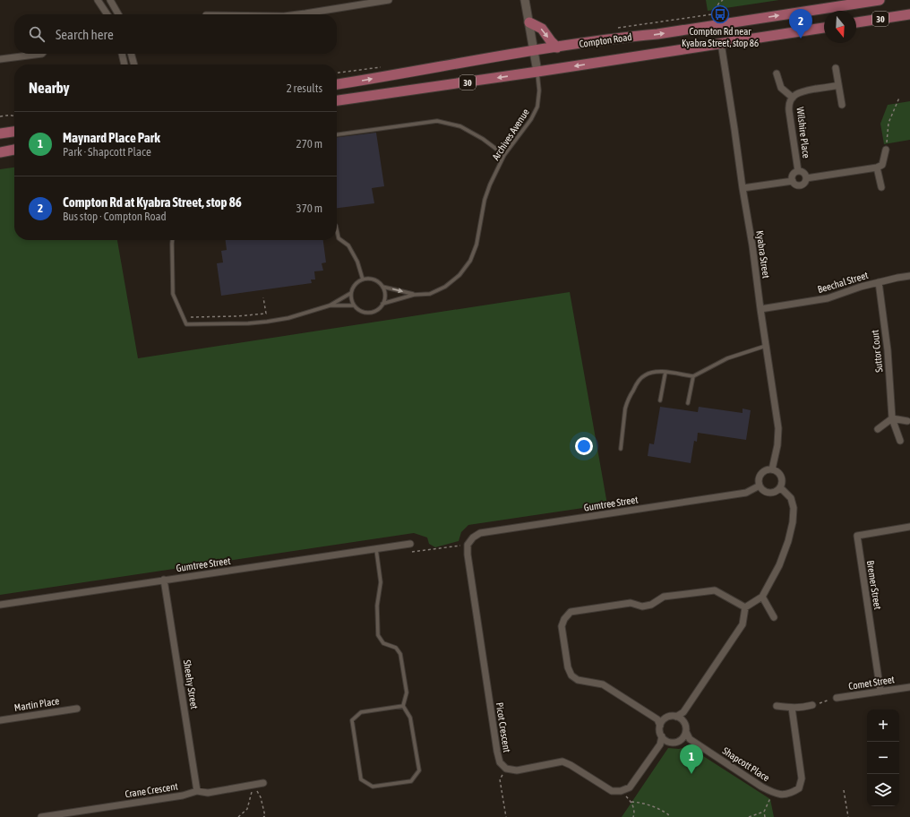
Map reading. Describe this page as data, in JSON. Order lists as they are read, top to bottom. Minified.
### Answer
{"streets":{"main road":["30","Compton Road"],"street":["Wilshire Place","Kyabra Street","Beechal Street","Suttor Court","Gumtree Street","Bremer Street","Comet Street","Sheehy Street","Martin Place","Picot Crescent","Shapcott Place","Crane Crescent"],"lane":["Archives Avenue"]},"crossings":[["Compton Road","Archives Avenue"],["Compton Road","Kyabra Street"],["Kyabra Street","Beechal Street"],["Kyabra Street","Gumtree Street"],["Beechal Street","Suttor Court"],["Gumtree Street","Sheehy Street"],["Gumtree Street","Picot Crescent"],["Bremer Street","Comet Street"],["Sheehy Street","Crane Crescent"]],"places":{"bus stop":["Compton Rd near Kyabra Street, stop 86"]},"north":"bottom","page":{"pins":["2","1"],"search":"Search here","heading":["Nearby","2 results"],"list":[{"mark":"1","name":"Maynard Place Park","note":"Park · Shapcott Place","value":"270 m"},{"mark":"2","name":"Compton Rd at Kyabra Street, stop 86","note":"Bus stop · Compton Road","value":"370 m"}],"map_buttons":["+","−"]}}
